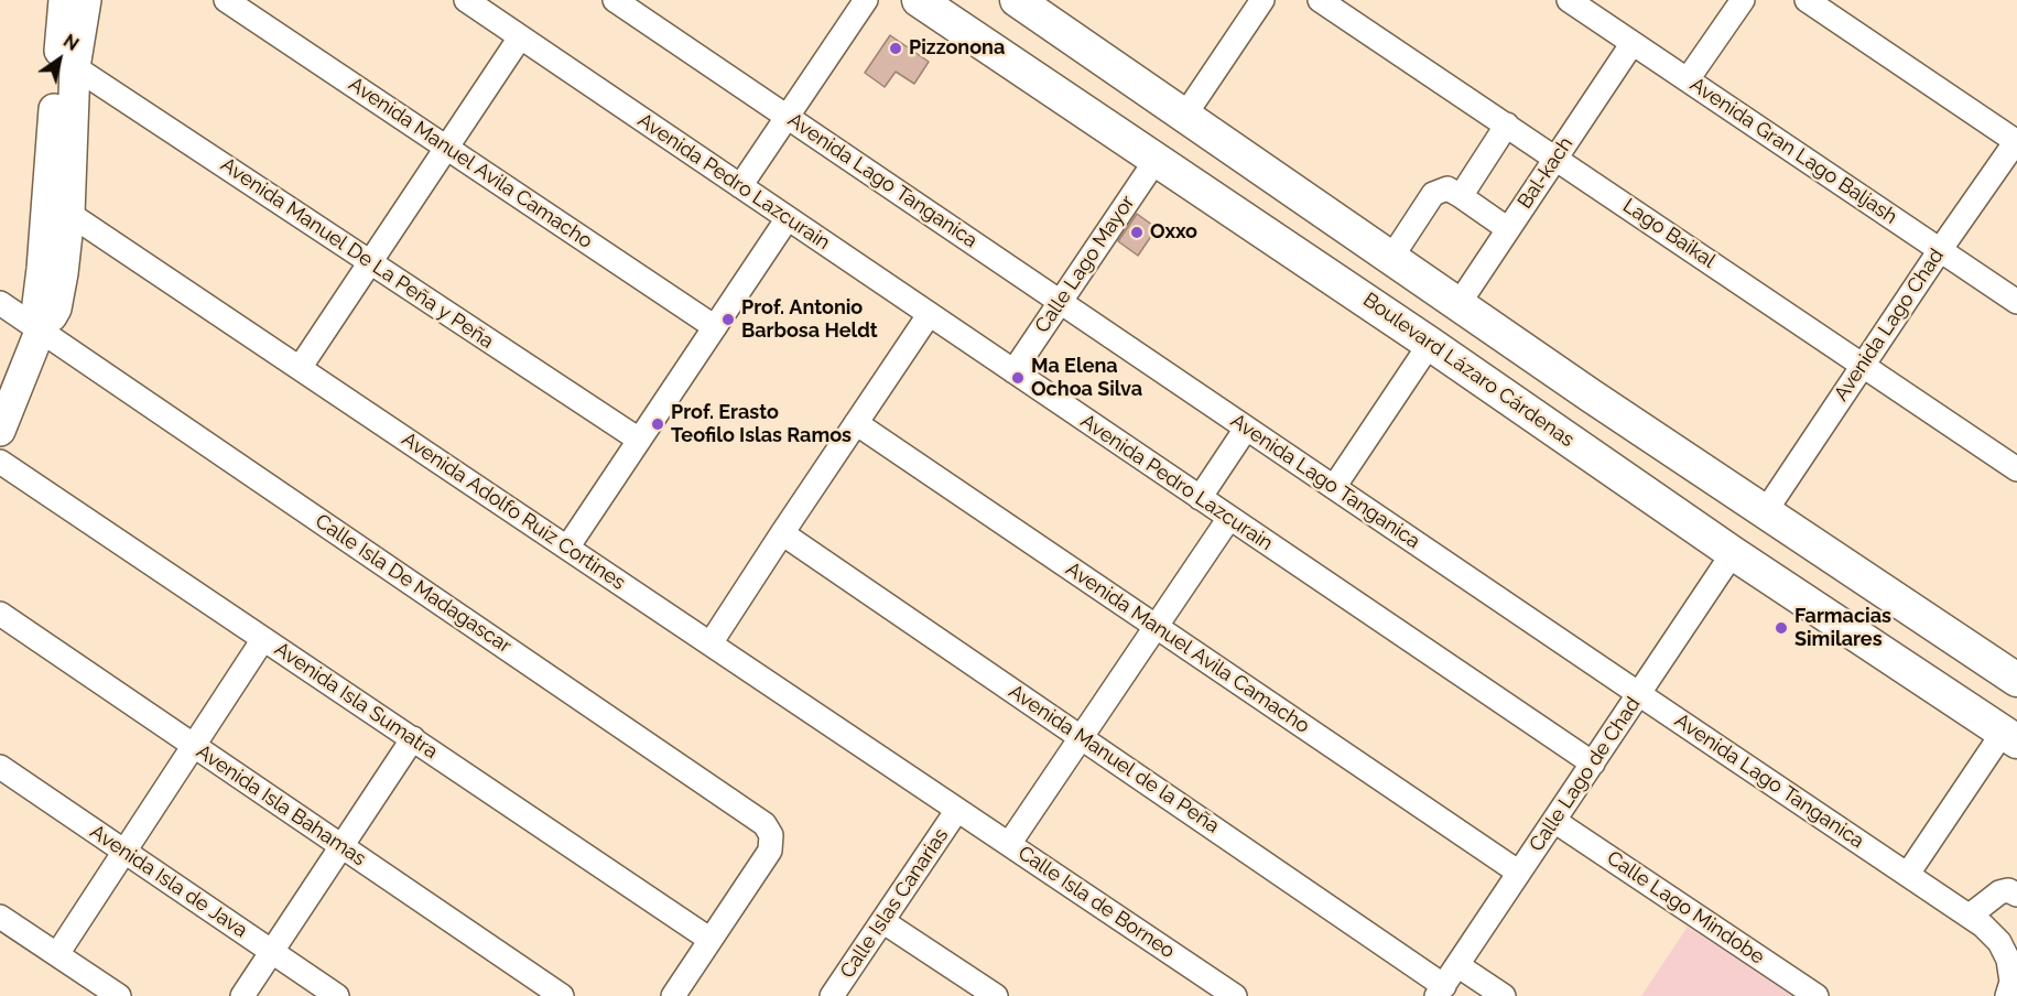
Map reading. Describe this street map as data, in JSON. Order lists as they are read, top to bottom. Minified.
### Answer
{"streets":{"highway":["Boulevard Lázaro Cárdenas"],"street":["Avenida Gran Lago Baljash","Avenida Manuel Avila Camacho","Bal-kach","Avenida Lago Tanganica","Avenida Pedro Lazcurain","Lago Baikal","Avenida Manuel De La Peña y Peña","Calle Lago Mayor","Avenida Lago Chad","Avenida Adolfo Ruiz Cortines","Calle Isla De Madagascar","Avenida Isla Sumatra","Avenida Manuel de la Peña","Calle Lago de Chad","Avenida Isla Bahamas","Avenida Isla de Java","Calle Isla de Borneo","Calle Islas Canarias","Calle Lago Mindobe"]},"crossings":[["Avenida Gran Lago Baljash","Bal-kach"],["Avenida Gran Lago Baljash","Avenida Lago Chad"],["Avenida Manuel Avila Camacho","Calle Lago de Chad"],["Bal-kach","Lago Baikal"],["Avenida Lago Tanganica","Calle Lago Mayor"],["Avenida Lago Tanganica","Calle Lago de Chad"],["Avenida Pedro Lazcurain","Calle Lago Mayor"],["Avenida Pedro Lazcurain","Calle Lago de Chad"],["Lago Baikal","Avenida Lago Chad"],["Calle Lago Mayor","Boulevard Lázaro Cárdenas"],["Boulevard Lázaro Cárdenas","Calle Lago de Chad"],["Avenida Adolfo Ruiz Cortines","Calle Isla de Borneo"],["Avenida Adolfo Ruiz Cortines","Calle Islas Canarias"],["Calle Isla De Madagascar","Avenida Isla Sumatra"],["Avenida Manuel de la Peña","Calle Lago de Chad"],["Calle Lago de Chad","Calle Lago Mindobe"],["Calle Isla de Borneo","Calle Islas Canarias"]],"places":["Pizzonona","Oxxo","Prof. Antonio Barbosa Heldt","Ma Elena Ochoa Silva","Prof. Erasto Teofilo Islas Ramos","Farmacias Similares"],"north":"top right"}
